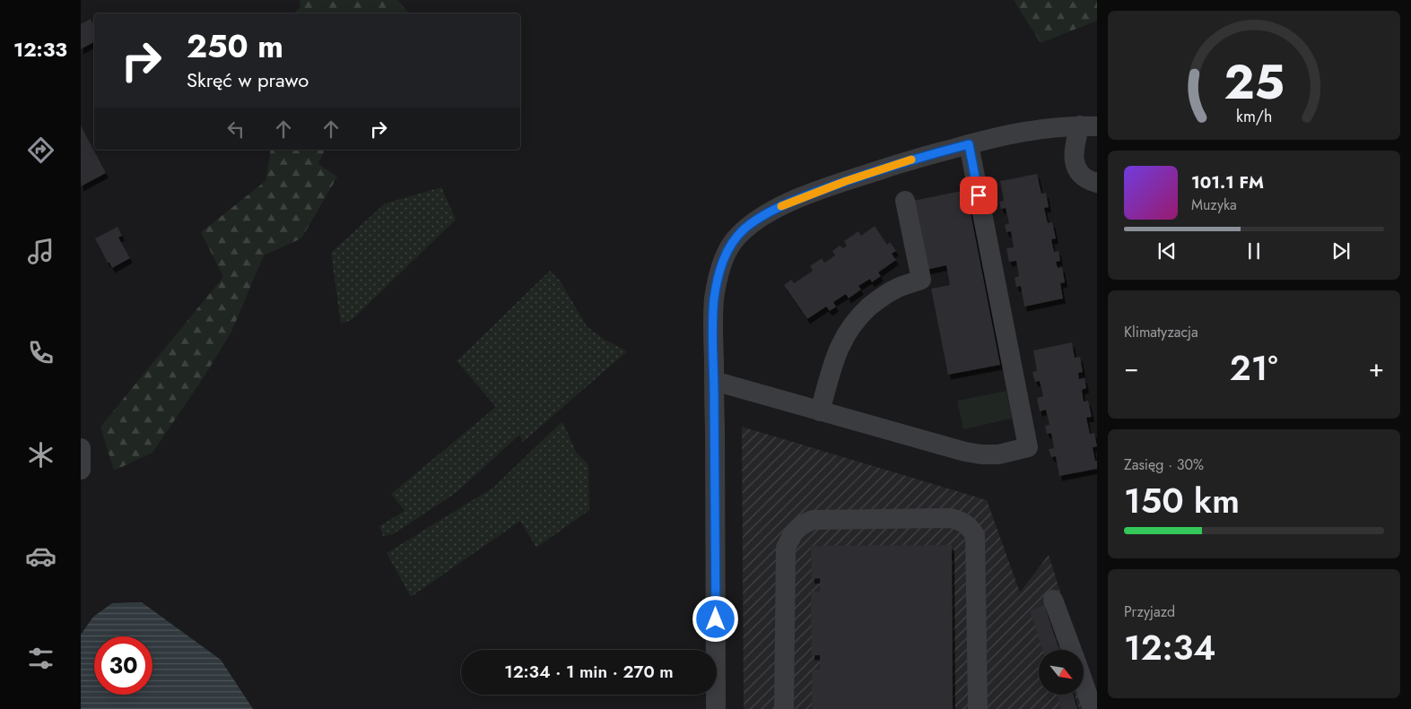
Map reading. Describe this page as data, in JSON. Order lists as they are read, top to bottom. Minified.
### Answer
{"north":"bottom right","page":{"tabs":"12:33","turn":["250 m","Skręć w prawo"],"song":["101.1 FM","Muzyka"],"tile":["Klimatyzacja",["Zasięg · 30%","150 km"],["Przyjazd","12:34"]],"heat":["−","21°","+"],"limit":"30","trip":"12:34 · 1 min · 270 m","gauge":["25","km/h"]}}
